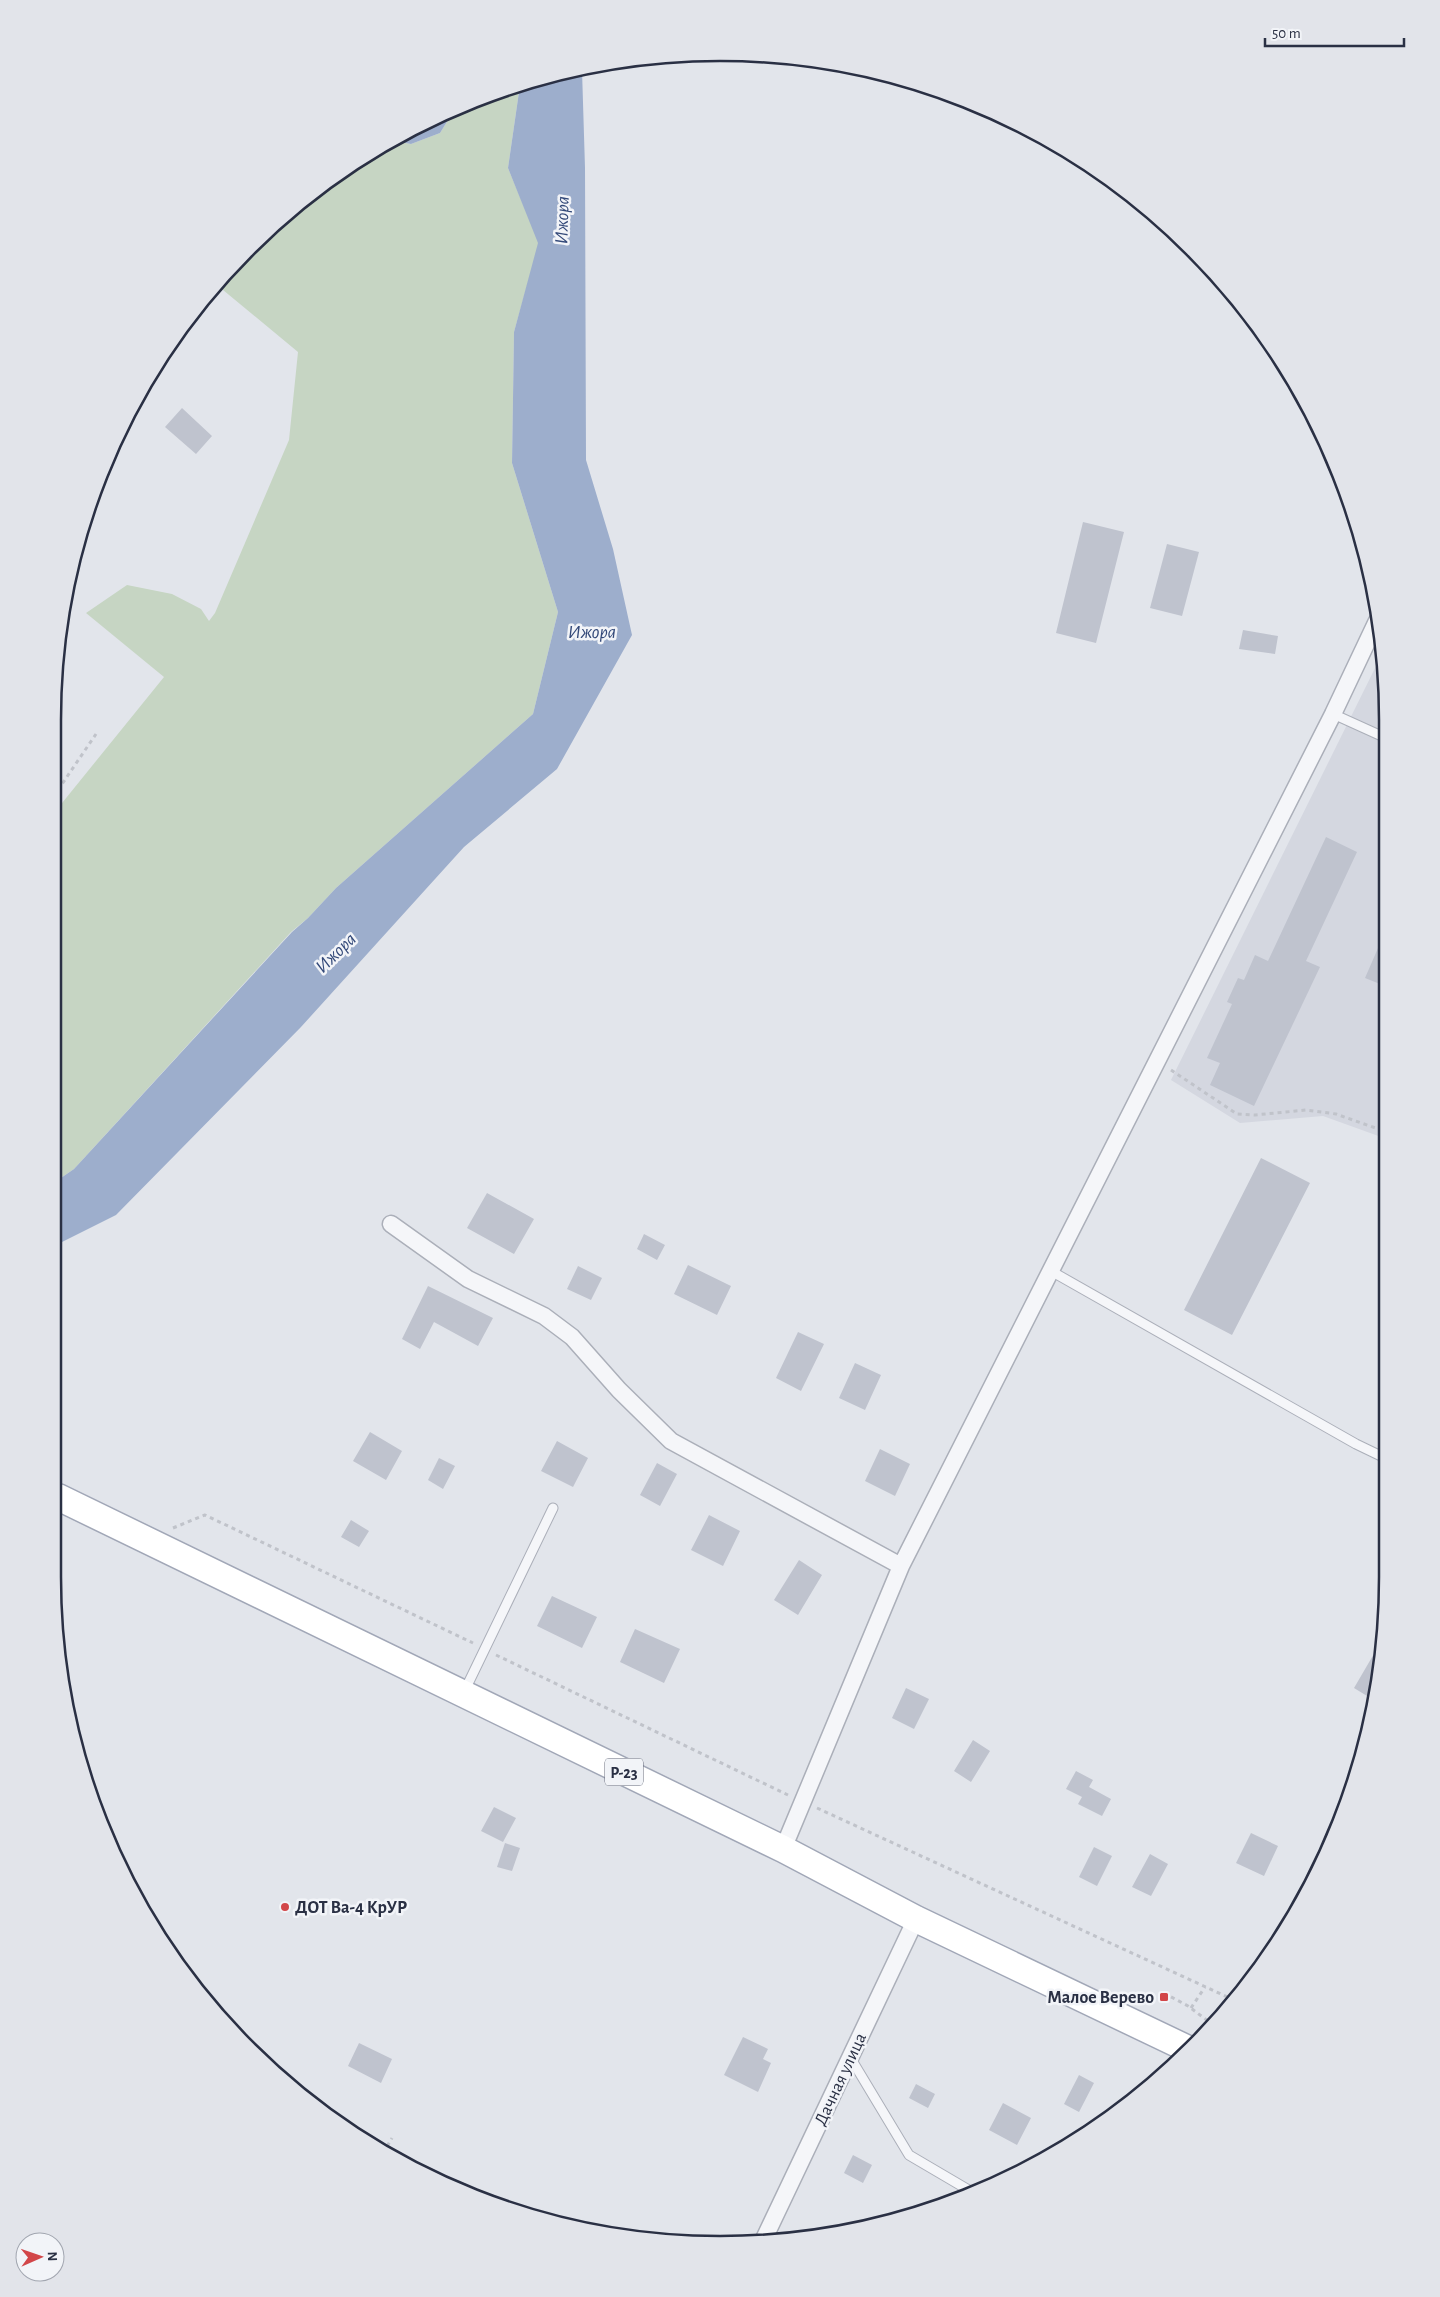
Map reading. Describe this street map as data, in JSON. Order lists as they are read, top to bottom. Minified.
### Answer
{"streets":{"main road":["Р-23"],"street":["Дачная улица"]},"crossings":[["Р-23","Дачная улица"]],"water":["Ижора"],"places":{"other":["ДОТ Ва-4 КрУР"],"transit":["Малое Верево"]},"scale_bar":"50 m","north":"right"}
